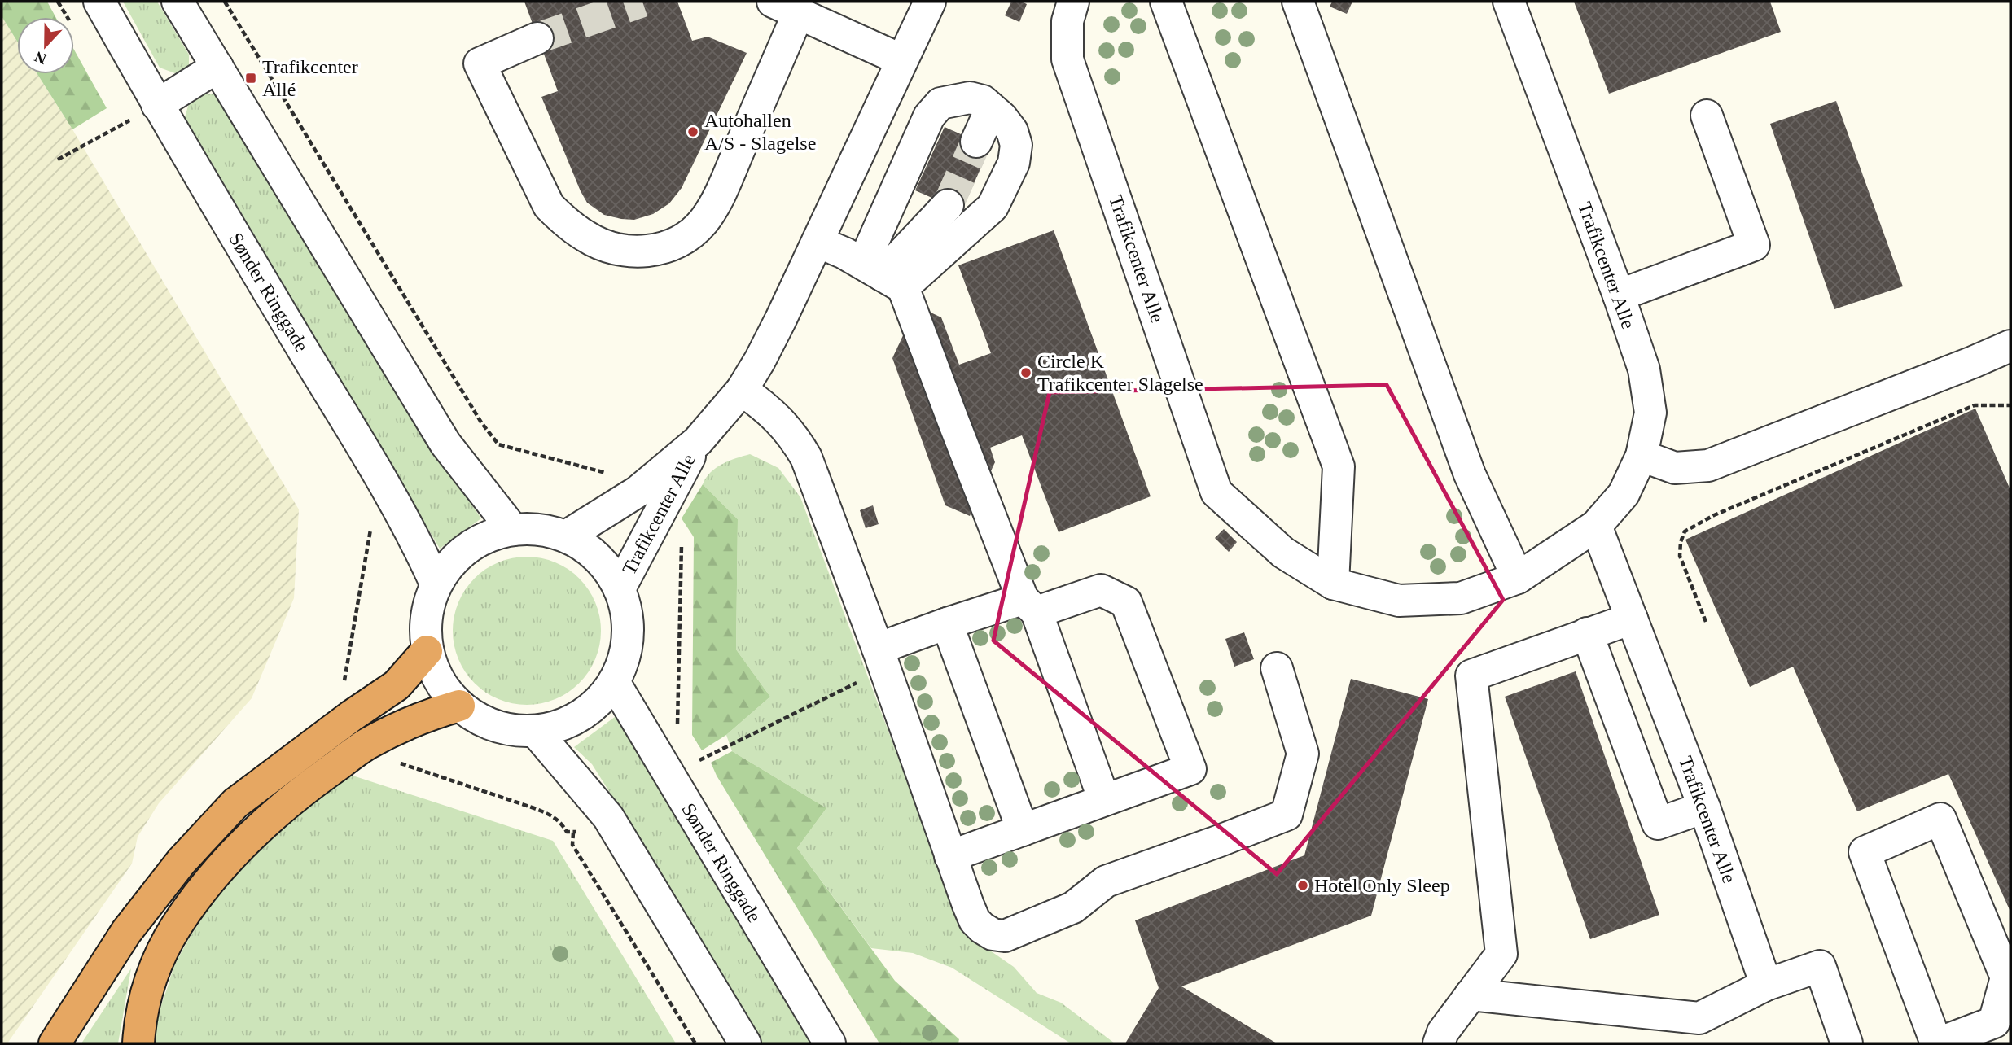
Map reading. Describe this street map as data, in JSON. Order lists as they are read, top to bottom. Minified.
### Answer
{"streets":{"street":["Trafikcenter Alle","Sønder Ringgade"]},"crossings":[["Trafikcenter Alle","Sønder Ringgade"]],"places":{"transit":["Trafikcenter Allé"],"other":["Autohallen A/S - Slagelse","Circle K Trafikcenter Slagelse","Hotel Only Sleep"]},"north":"bottom"}
